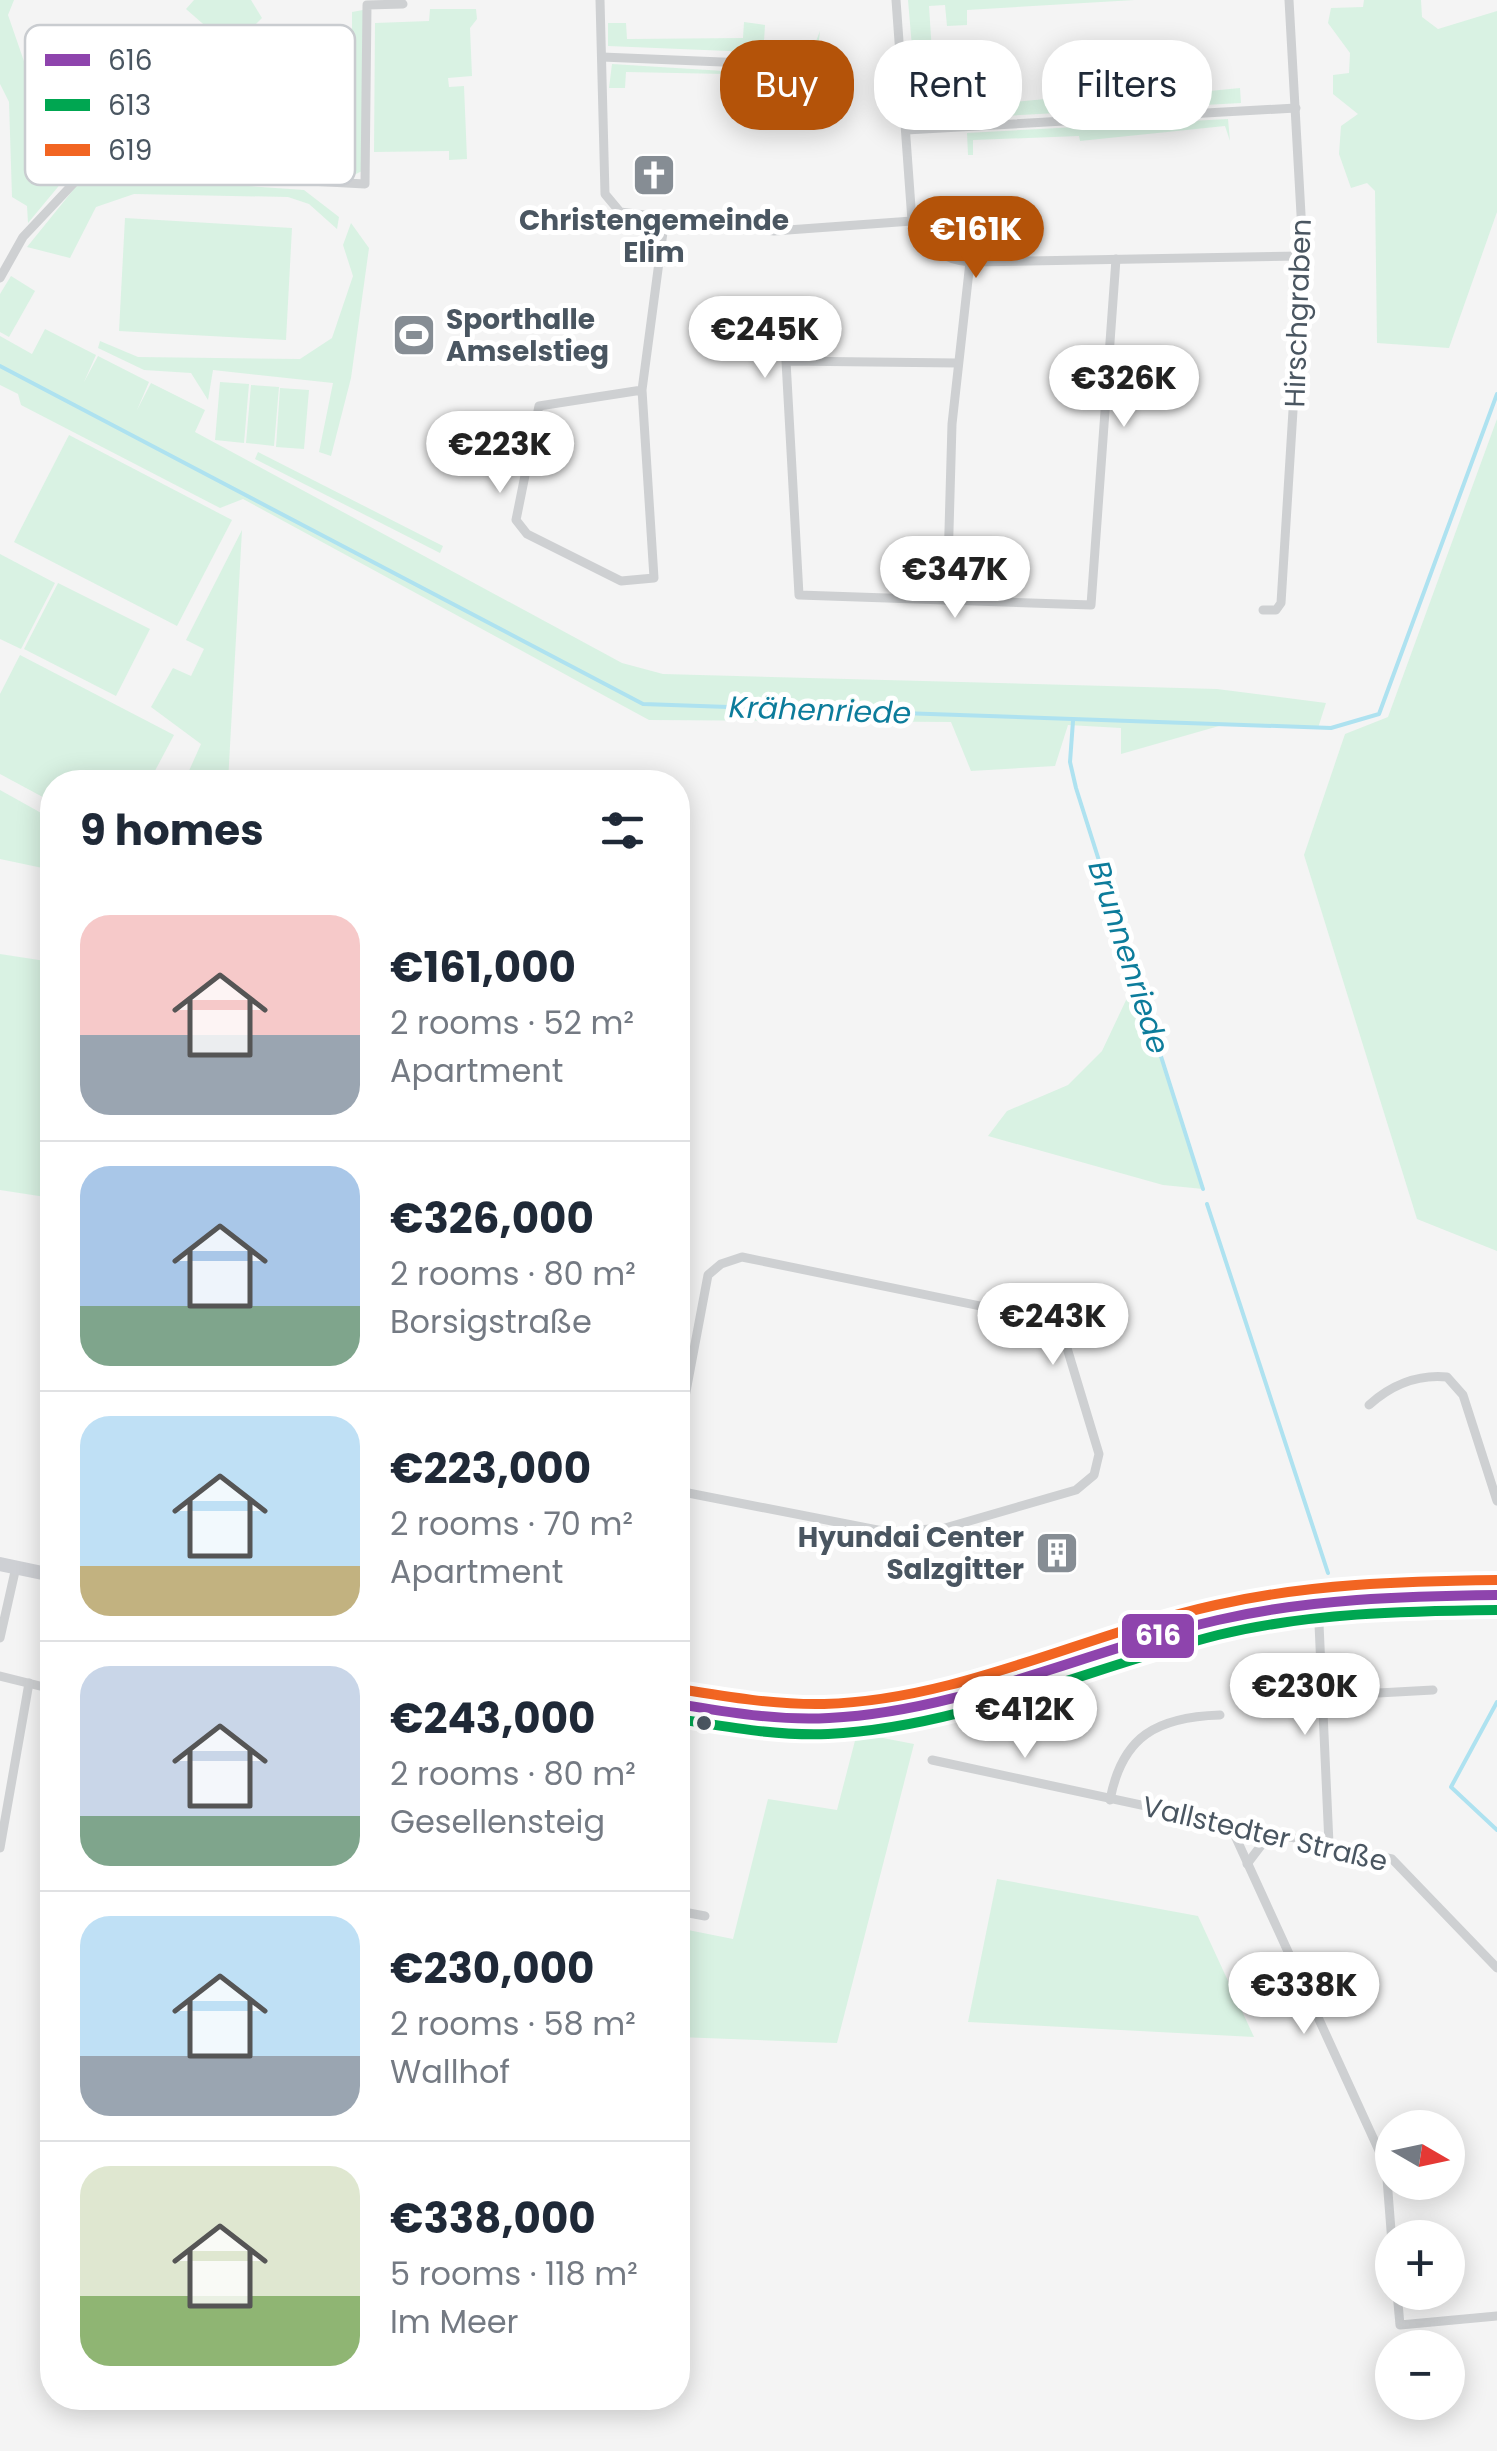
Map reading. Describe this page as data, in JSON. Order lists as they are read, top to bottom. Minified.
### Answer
{"streets":{"street":["Hirschgraben","Vallstedter Straße"]},"water":["Krähenriede","Brunnenriede"],"places":{"church":["Christengemeinde Elim"],"sports":["Sporthalle Amselstieg"],"building":["Hyundai Center Salzgitter"]},"lines":["transit line 619","transit line 616","transit line 613"],"legend":["616","613","619"],"north":"right","page":{"chip":["Buy","Rent","Filters"],"price":["€161K","€245K","€326K","€223K","€347K","€243K","€230K","€412K","€338K"],"heading":"9 homes","list":[{"name":"€161,000","note":"2 rooms · 52 m² · Apartment"},{"name":"€326,000","note":"2 rooms · 80 m² · Borsigstraße"},{"name":"€223,000","note":"2 rooms · 70 m² · Apartment"},{"name":"€243,000","note":"2 rooms · 80 m² · Gesellensteig"},{"name":"€230,000","note":"2 rooms · 58 m² · Wallhof"},{"name":"€338,000","note":"5 rooms · 118 m² · Im Meer"}],"map_buttons":["+","−"]}}
